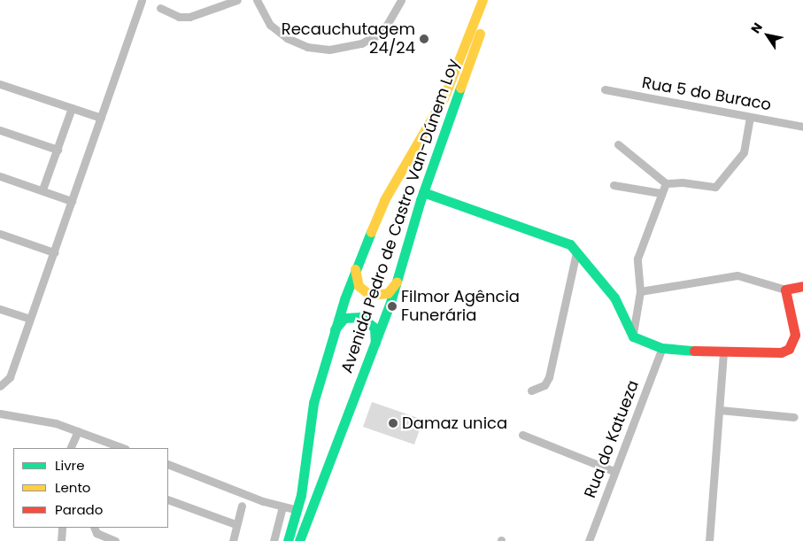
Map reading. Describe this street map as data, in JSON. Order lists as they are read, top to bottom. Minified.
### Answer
{"streets":{"main road":["Avenida Pedro de Castro Van-Dúnem Loy"],"street":["Rua 5 do Buraco","Rua do Katueza"]},"places":["Recauchutagem 24/24","Filmor Agência Funerária","Damaz unica"],"legend":["Livre","Lento","Parado"],"north":"top left"}
